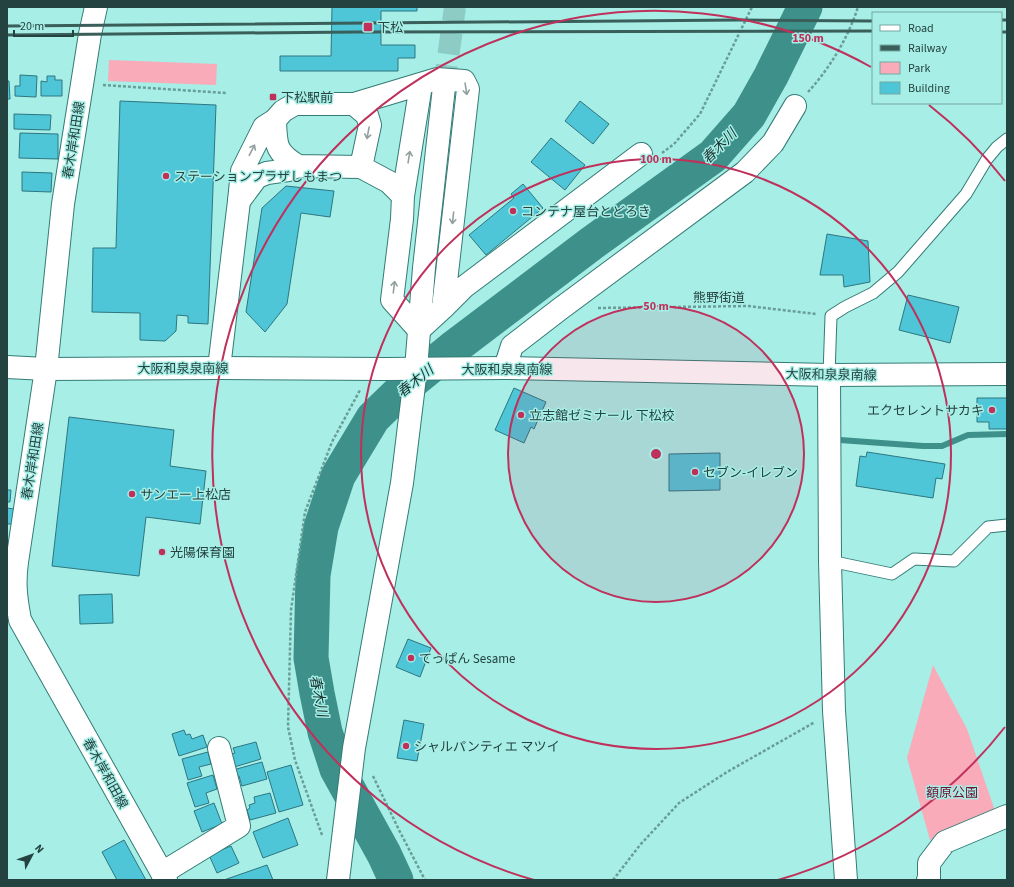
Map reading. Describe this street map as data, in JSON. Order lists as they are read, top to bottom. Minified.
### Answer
{"streets":{"street":["春木岸和田線","大阪和泉泉南線"],"path":["熊野街道"]},"crossings":[["春木岸和田線","大阪和泉泉南線"]],"water":["春木川"],"parks":["額原公園"],"places":{"transit":["下松","下松駅前"],"other":["ステーションプラザしもまつ","コンテナ屋台とどろき","エクセレントサカキ","立志館ゼミナール 下松校","セブン-イレブン","サンエー上松店","光陽保育園","てっぱん Sesame","シャルパンティエ マツイ"]},"legend":["Road","Railway","Park","Building"],"scale_bar":"20 m","north":"top right","rings":["150 m","100 m","50 m"]}
